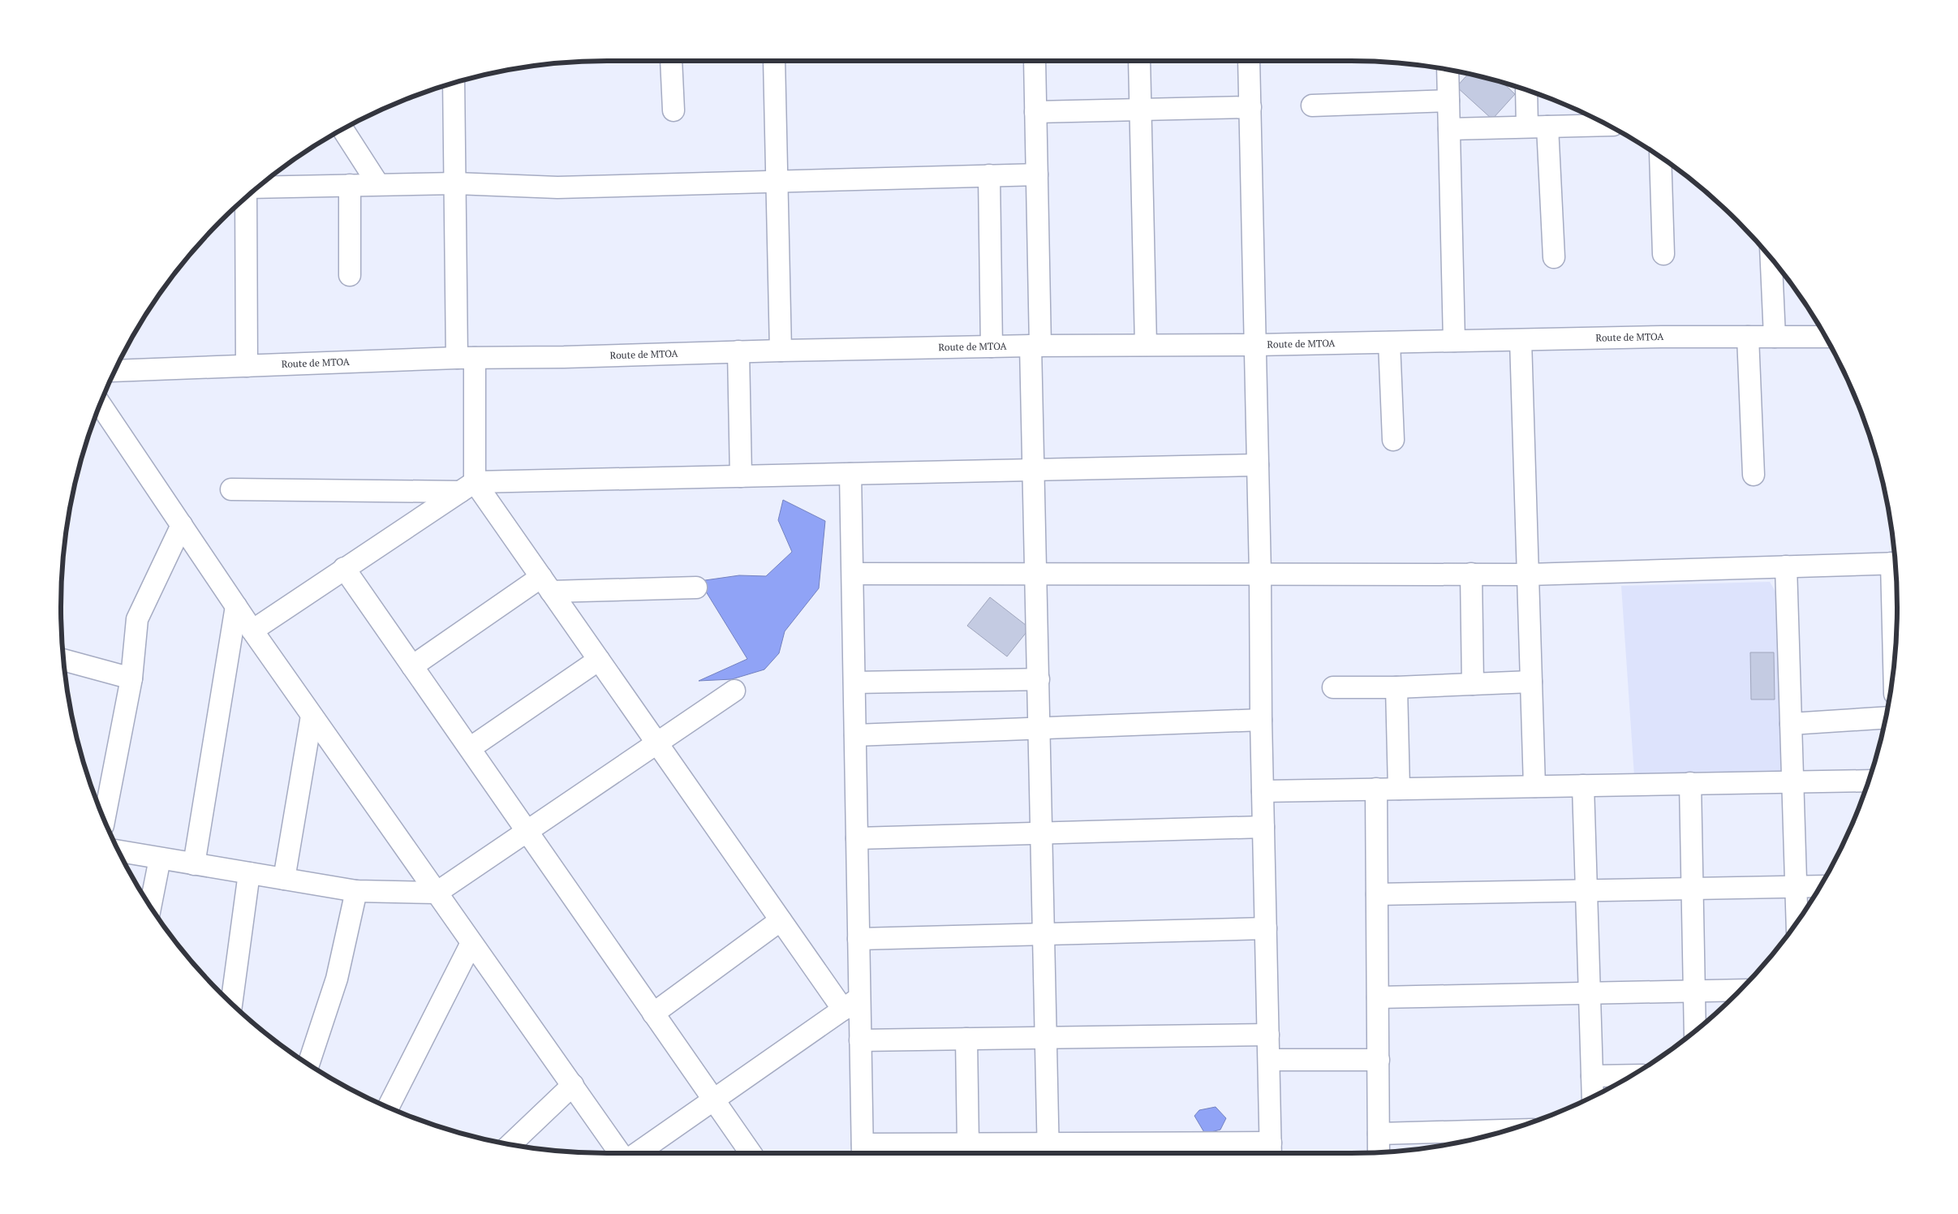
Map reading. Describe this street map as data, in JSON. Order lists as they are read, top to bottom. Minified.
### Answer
{"streets":{"street":["Route de MTOA"]}}
